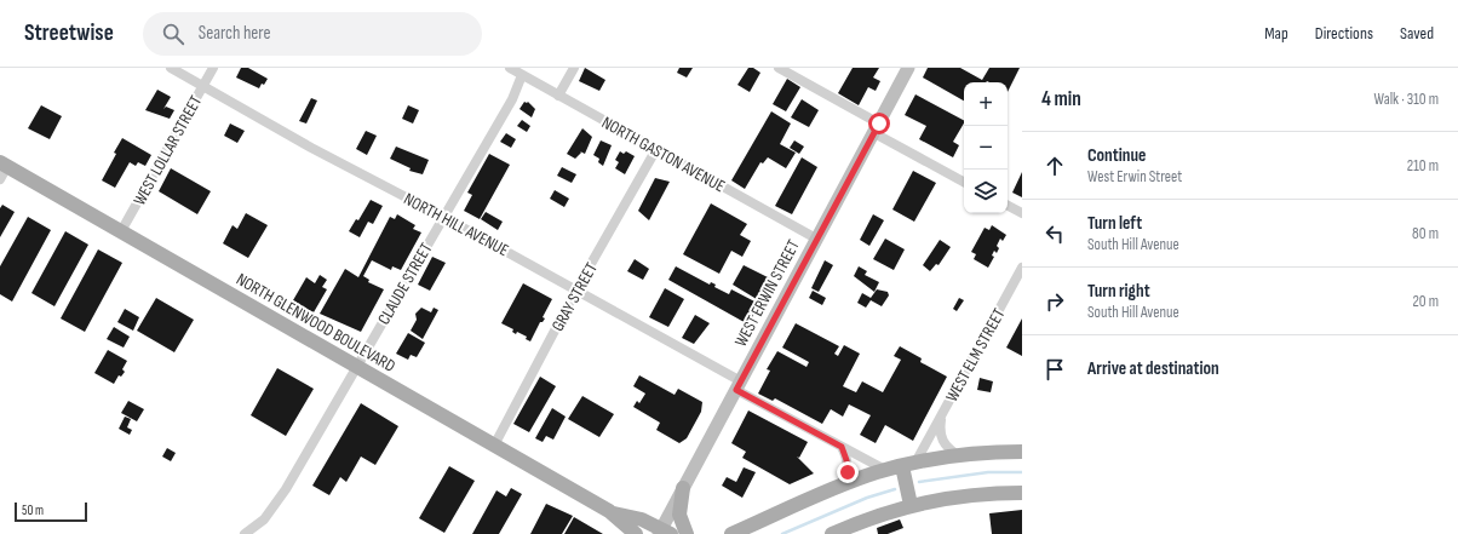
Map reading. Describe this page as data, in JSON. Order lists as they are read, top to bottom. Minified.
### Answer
{"streets":{"main road":["WEST ERWIN STREET","NORTH GLENWOOD BOULEVARD"],"street":["WEST LOLLAR STREET","NORTH GASTON AVENUE","NORTH HILL AVENUE","CLAUDE STREET","GRAY STREET","WEST ELM STREET"]},"crossings":[["WEST LOLLAR STREET","NORTH HILL AVENUE"],["WEST LOLLAR STREET","NORTH GLENWOOD BOULEVARD"],["NORTH GASTON AVENUE","CLAUDE STREET"],["NORTH GASTON AVENUE","WEST ERWIN STREET"],["NORTH GASTON AVENUE","GRAY STREET"],["NORTH HILL AVENUE","CLAUDE STREET"],["NORTH HILL AVENUE","WEST ERWIN STREET"],["NORTH HILL AVENUE","GRAY STREET"],["CLAUDE STREET","NORTH GLENWOOD BOULEVARD"],["WEST ERWIN STREET","NORTH GLENWOOD BOULEVARD"],["GRAY STREET","NORTH GLENWOOD BOULEVARD"]],"scale_bar":"50 m","page":{"header":"Streetwise","search":"Search here","nav":["Map","Directions","Saved"],"heading":["4 min","Walk · 310 m"],"map_buttons":["+","−"],"list":[["Continue","West Erwin Street","210 m"],["Turn left","South Hill Avenue","80 m"],["Turn right","South Hill Avenue","20 m"],"Arrive at destination"],"scale":"50 m"}}
